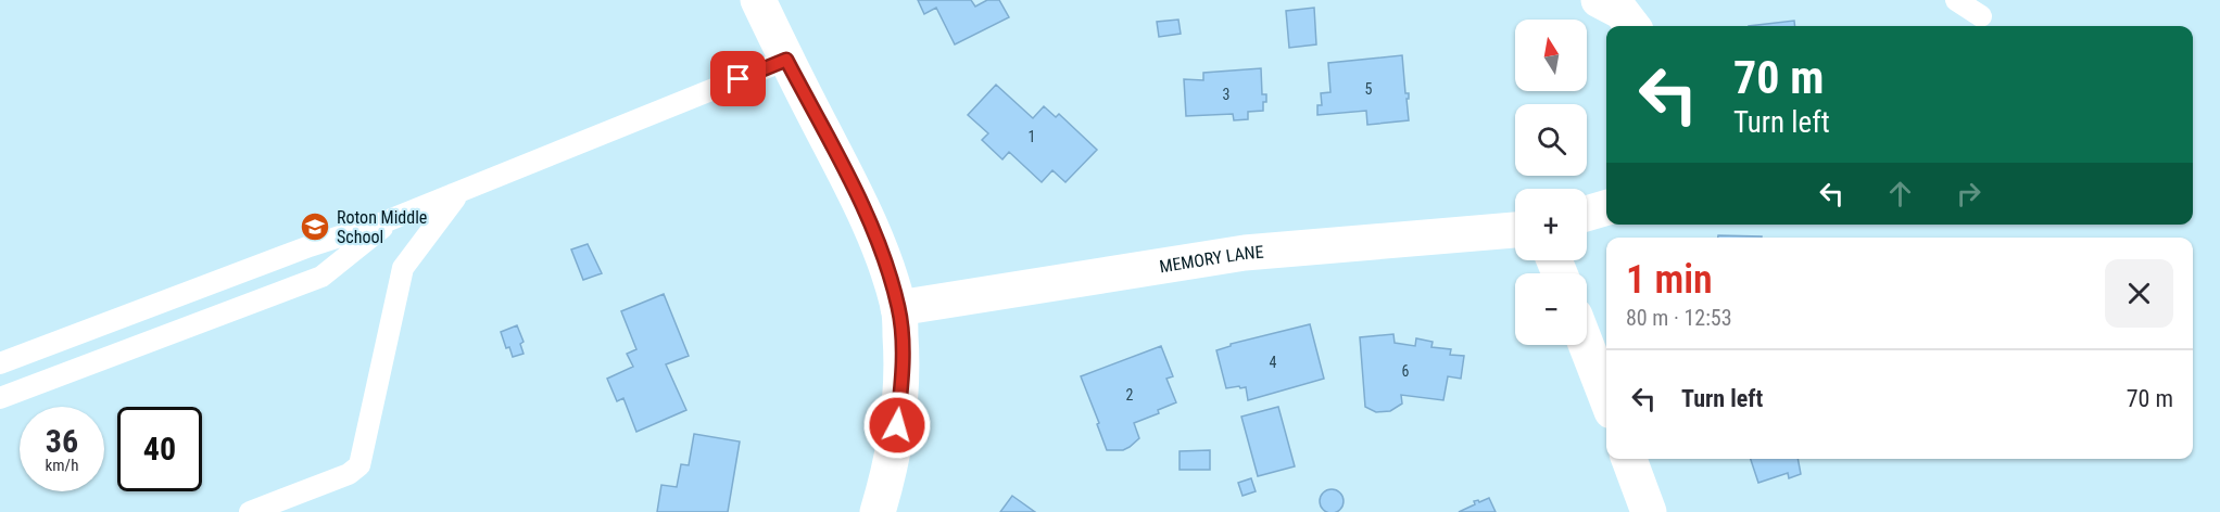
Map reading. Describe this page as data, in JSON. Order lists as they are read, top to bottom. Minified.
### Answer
{"streets":{"street":["MEMORY LANE"]},"places":{"school or university":["Roton Middle School"]},"house_numbers":["5","3","1","4","6","2"],"north":"top","page":{"map_buttons":["+","−"],"turn":["70 m","Turn left"],"heading":["1 min","80 m · 12:53"],"list":[{"name":"Turn left","value":"70 m"}],"speed":"36 km/h","limit":"40"}}
